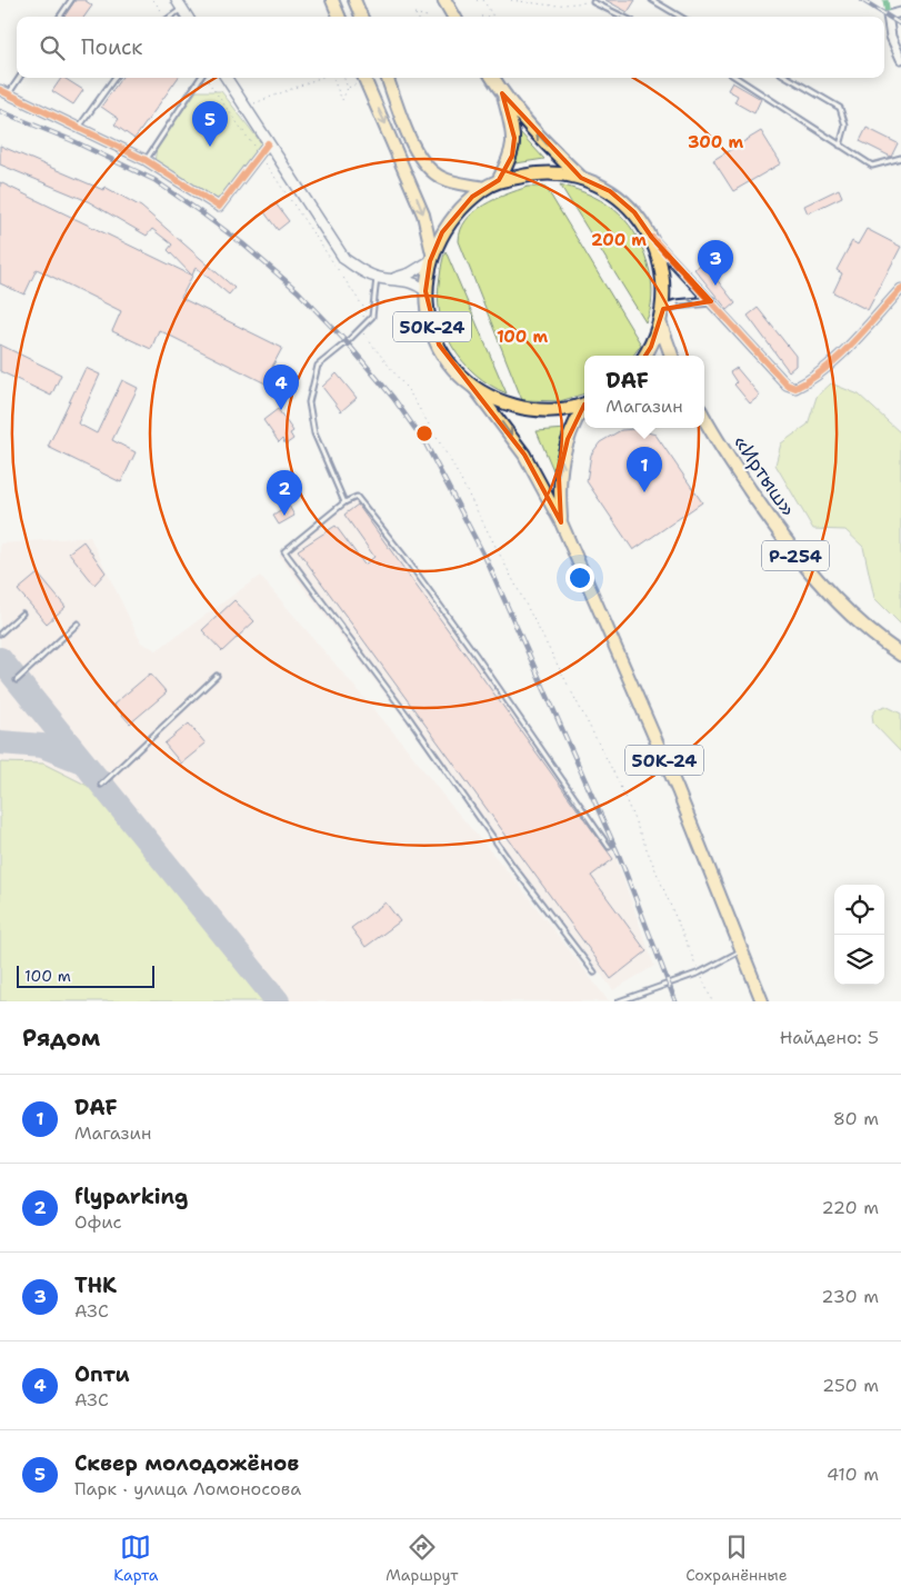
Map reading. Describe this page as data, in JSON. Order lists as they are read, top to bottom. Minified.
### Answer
{"streets":{"highway":["50К-24","«Иртыш»","Р-254"]},"scale_bar":"100 m","page":{"search":"Поиск","pins":["5","3","4","1","2"],"popup":["DAF","Магазин"],"scale":"100 m","heading":["Рядом","Найдено: 5"],"list":[{"mark":"1","name":"DAF","note":"Магазин","value":"80 m"},{"mark":"2","name":"flyparking","note":"Офис","value":"220 m"},{"mark":"3","name":"ТНК","note":"АЗС","value":"230 m"},{"mark":"4","name":"Опти","note":"АЗС","value":"250 m"},{"mark":"5","name":"Сквер молодожёнов","note":"Парк · улица Ломоносова","value":"410 m"}],"nav":["Карта","Маршрут","Сохранённые"]},"rings":["300 m","200 m","100 m"]}
